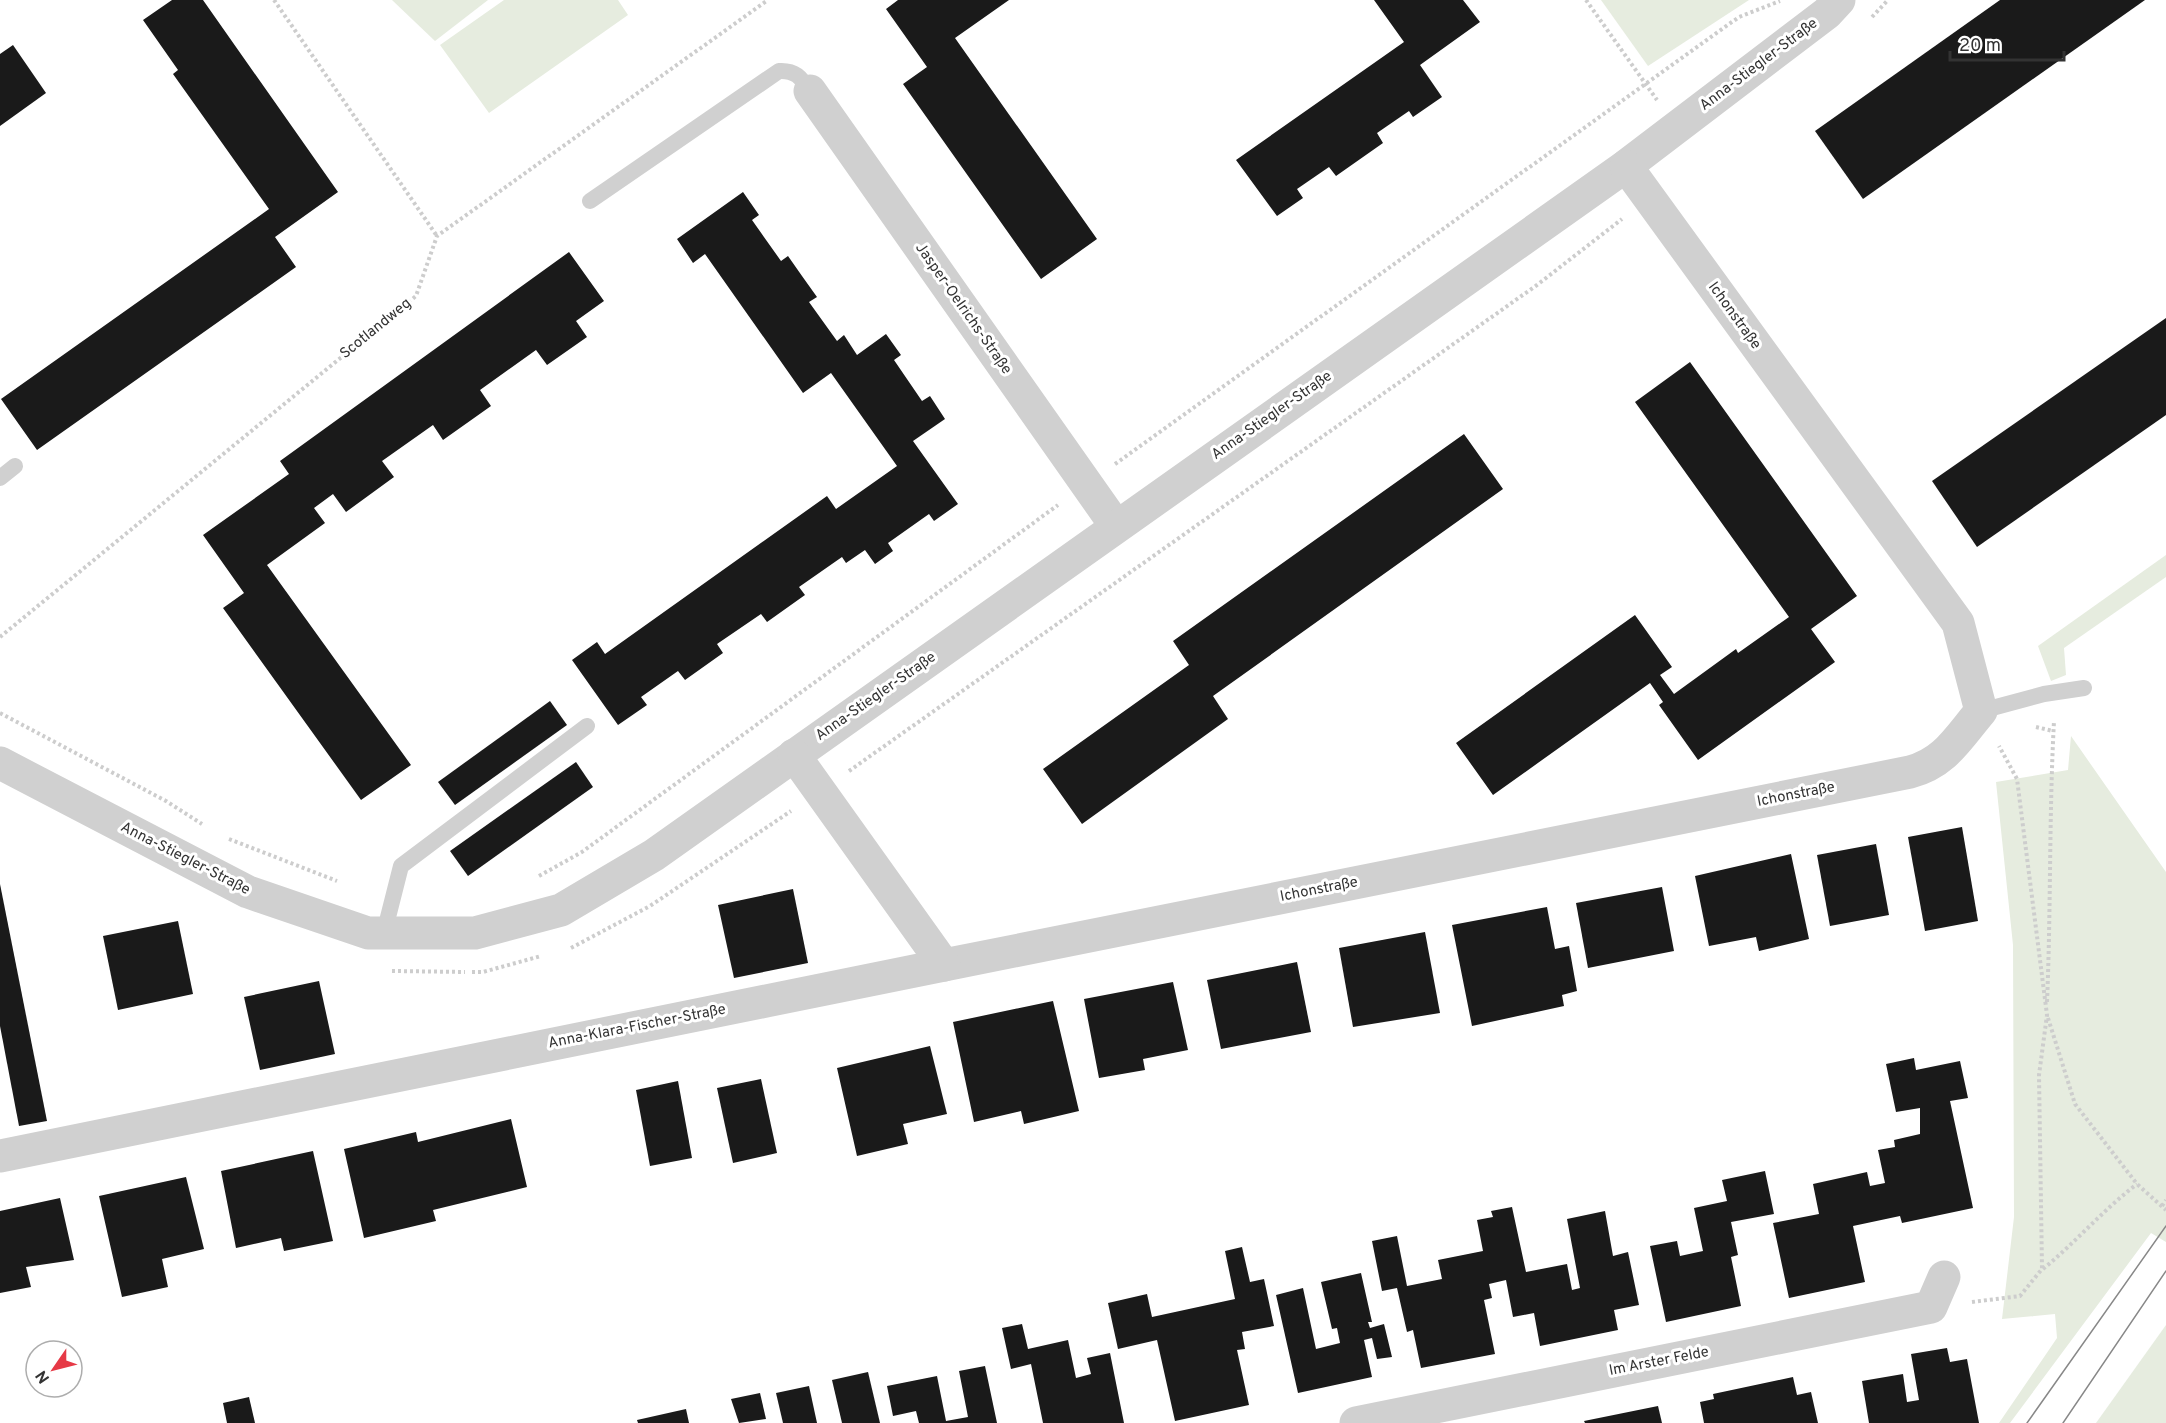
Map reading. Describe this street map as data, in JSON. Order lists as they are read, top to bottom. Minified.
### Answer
{"streets":{"street":["Anna-Stiegler-Straße","Jasper-Oelrichs-Straße","Ichonstraße","Anna-Klara-Fischer-Straße","Im Arster Felde"],"path":["Scotlandweg"]},"crossings":[["Anna-Stiegler-Straße","Jasper-Oelrichs-Straße"],["Anna-Stiegler-Straße","Ichonstraße"],["Ichonstraße","Anna-Klara-Fischer-Straße"]],"scale_bar":"20 m","north":"bottom left"}
